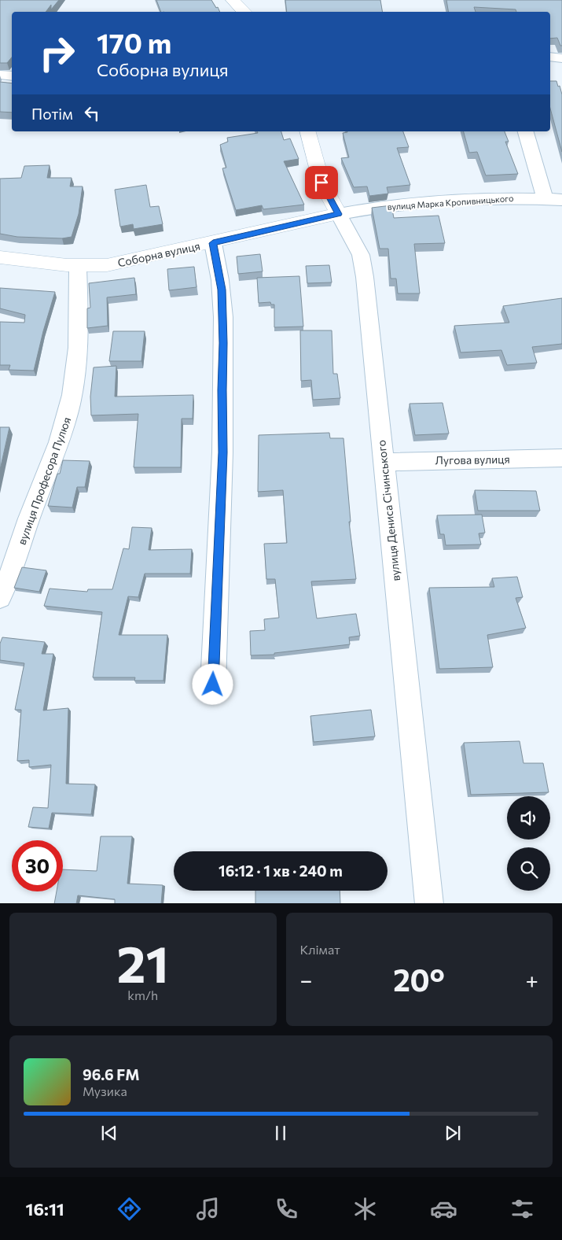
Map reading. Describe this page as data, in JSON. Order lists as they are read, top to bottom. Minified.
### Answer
{"streets":{"street":["вулиця Марка Кропивницького","Соборна вулиця","Лугова вулиця","вулиця Професора Пулюя","вулиця Дениса Січинського"]},"crossings":[["вулиця Марка Кропивницького","Соборна вулиця"],["вулиця Марка Кропивницького","вулиця Дениса Січинського"],["Соборна вулиця","вулиця Професора Пулюя"],["Соборна вулиця","вулиця Дениса Січинського"],["Лугова вулиця","вулиця Дениса Січинського"]],"page":{"turn":["170 m","Соборна вулиця"],"then":"Потім","limit":"30","trip":"16:12 · 1 хв · 240 m","tile":[["21","km/h"],"Клімат"],"heat":["−","20°","+"],"song":["96.6 FM","Музика"],"tabs":"16:11"}}
